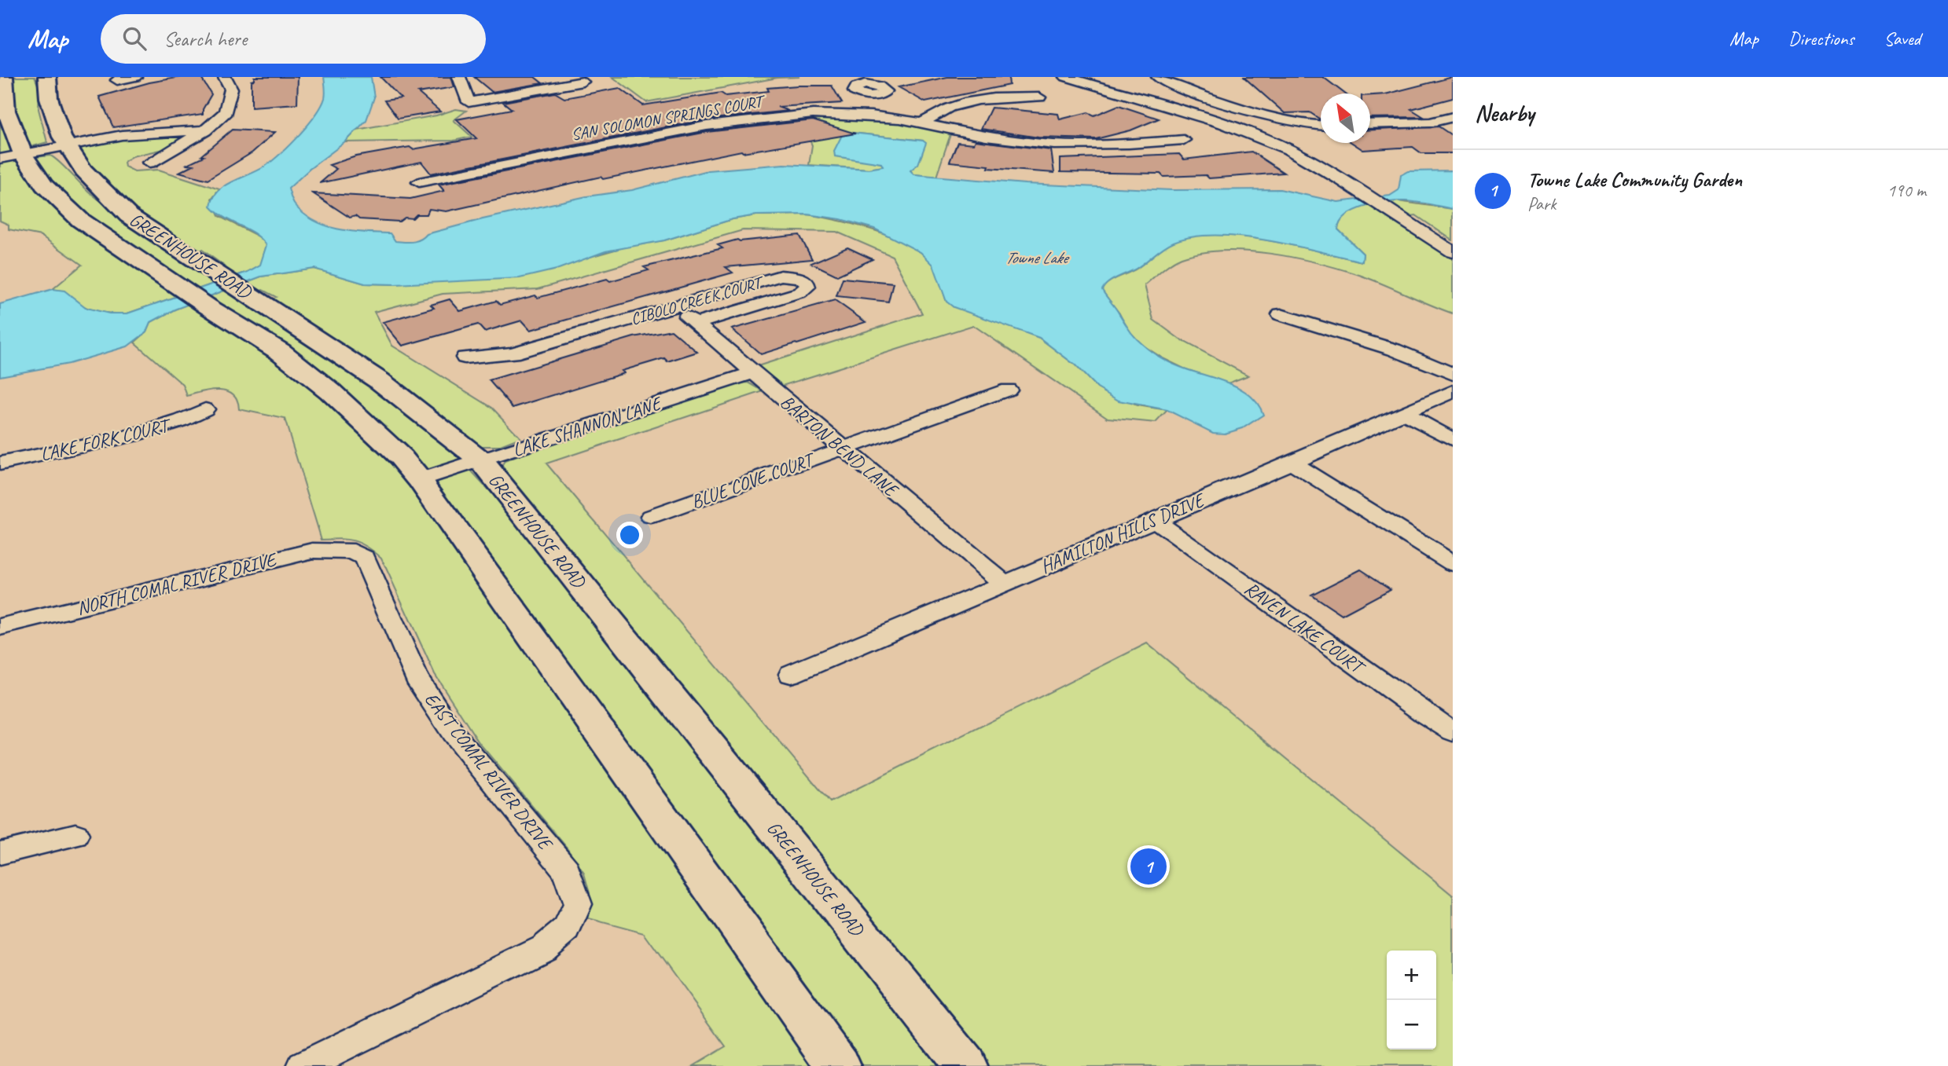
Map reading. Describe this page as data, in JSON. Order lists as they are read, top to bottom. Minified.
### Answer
{"streets":{"main road":["GREENHOUSE ROAD"],"street":["SAN SOLOMON SPRINGS COURT","CIBOLO CREEK COURT","LAKE SHANNON LANE","LAKE FORK COURT","BARTON BEND LANE","BLUE COVE COURT","HAMILTON HILLS DRIVE","NORTH COMAL RIVER DRIVE","RAVEN LAKE COURT","EAST COMAL RIVER DRIVE"]},"crossings":[["GREENHOUSE ROAD","LAKE SHANNON LANE"],["CIBOLO CREEK COURT","BARTON BEND LANE"],["LAKE SHANNON LANE","BARTON BEND LANE"],["BARTON BEND LANE","BLUE COVE COURT"],["BARTON BEND LANE","HAMILTON HILLS DRIVE"],["HAMILTON HILLS DRIVE","RAVEN LAKE COURT"],["NORTH COMAL RIVER DRIVE","EAST COMAL RIVER DRIVE"]],"water":["Towne Lake"],"north":"top left","page":{"header":"Map","search":"Search here","nav":["Map","Directions","Saved"],"heading":"Nearby","list":[{"mark":"1","name":"Towne Lake Community Garden","note":"Park","value":"190 m"}],"pins":"1","map_buttons":["+","−"]}}
